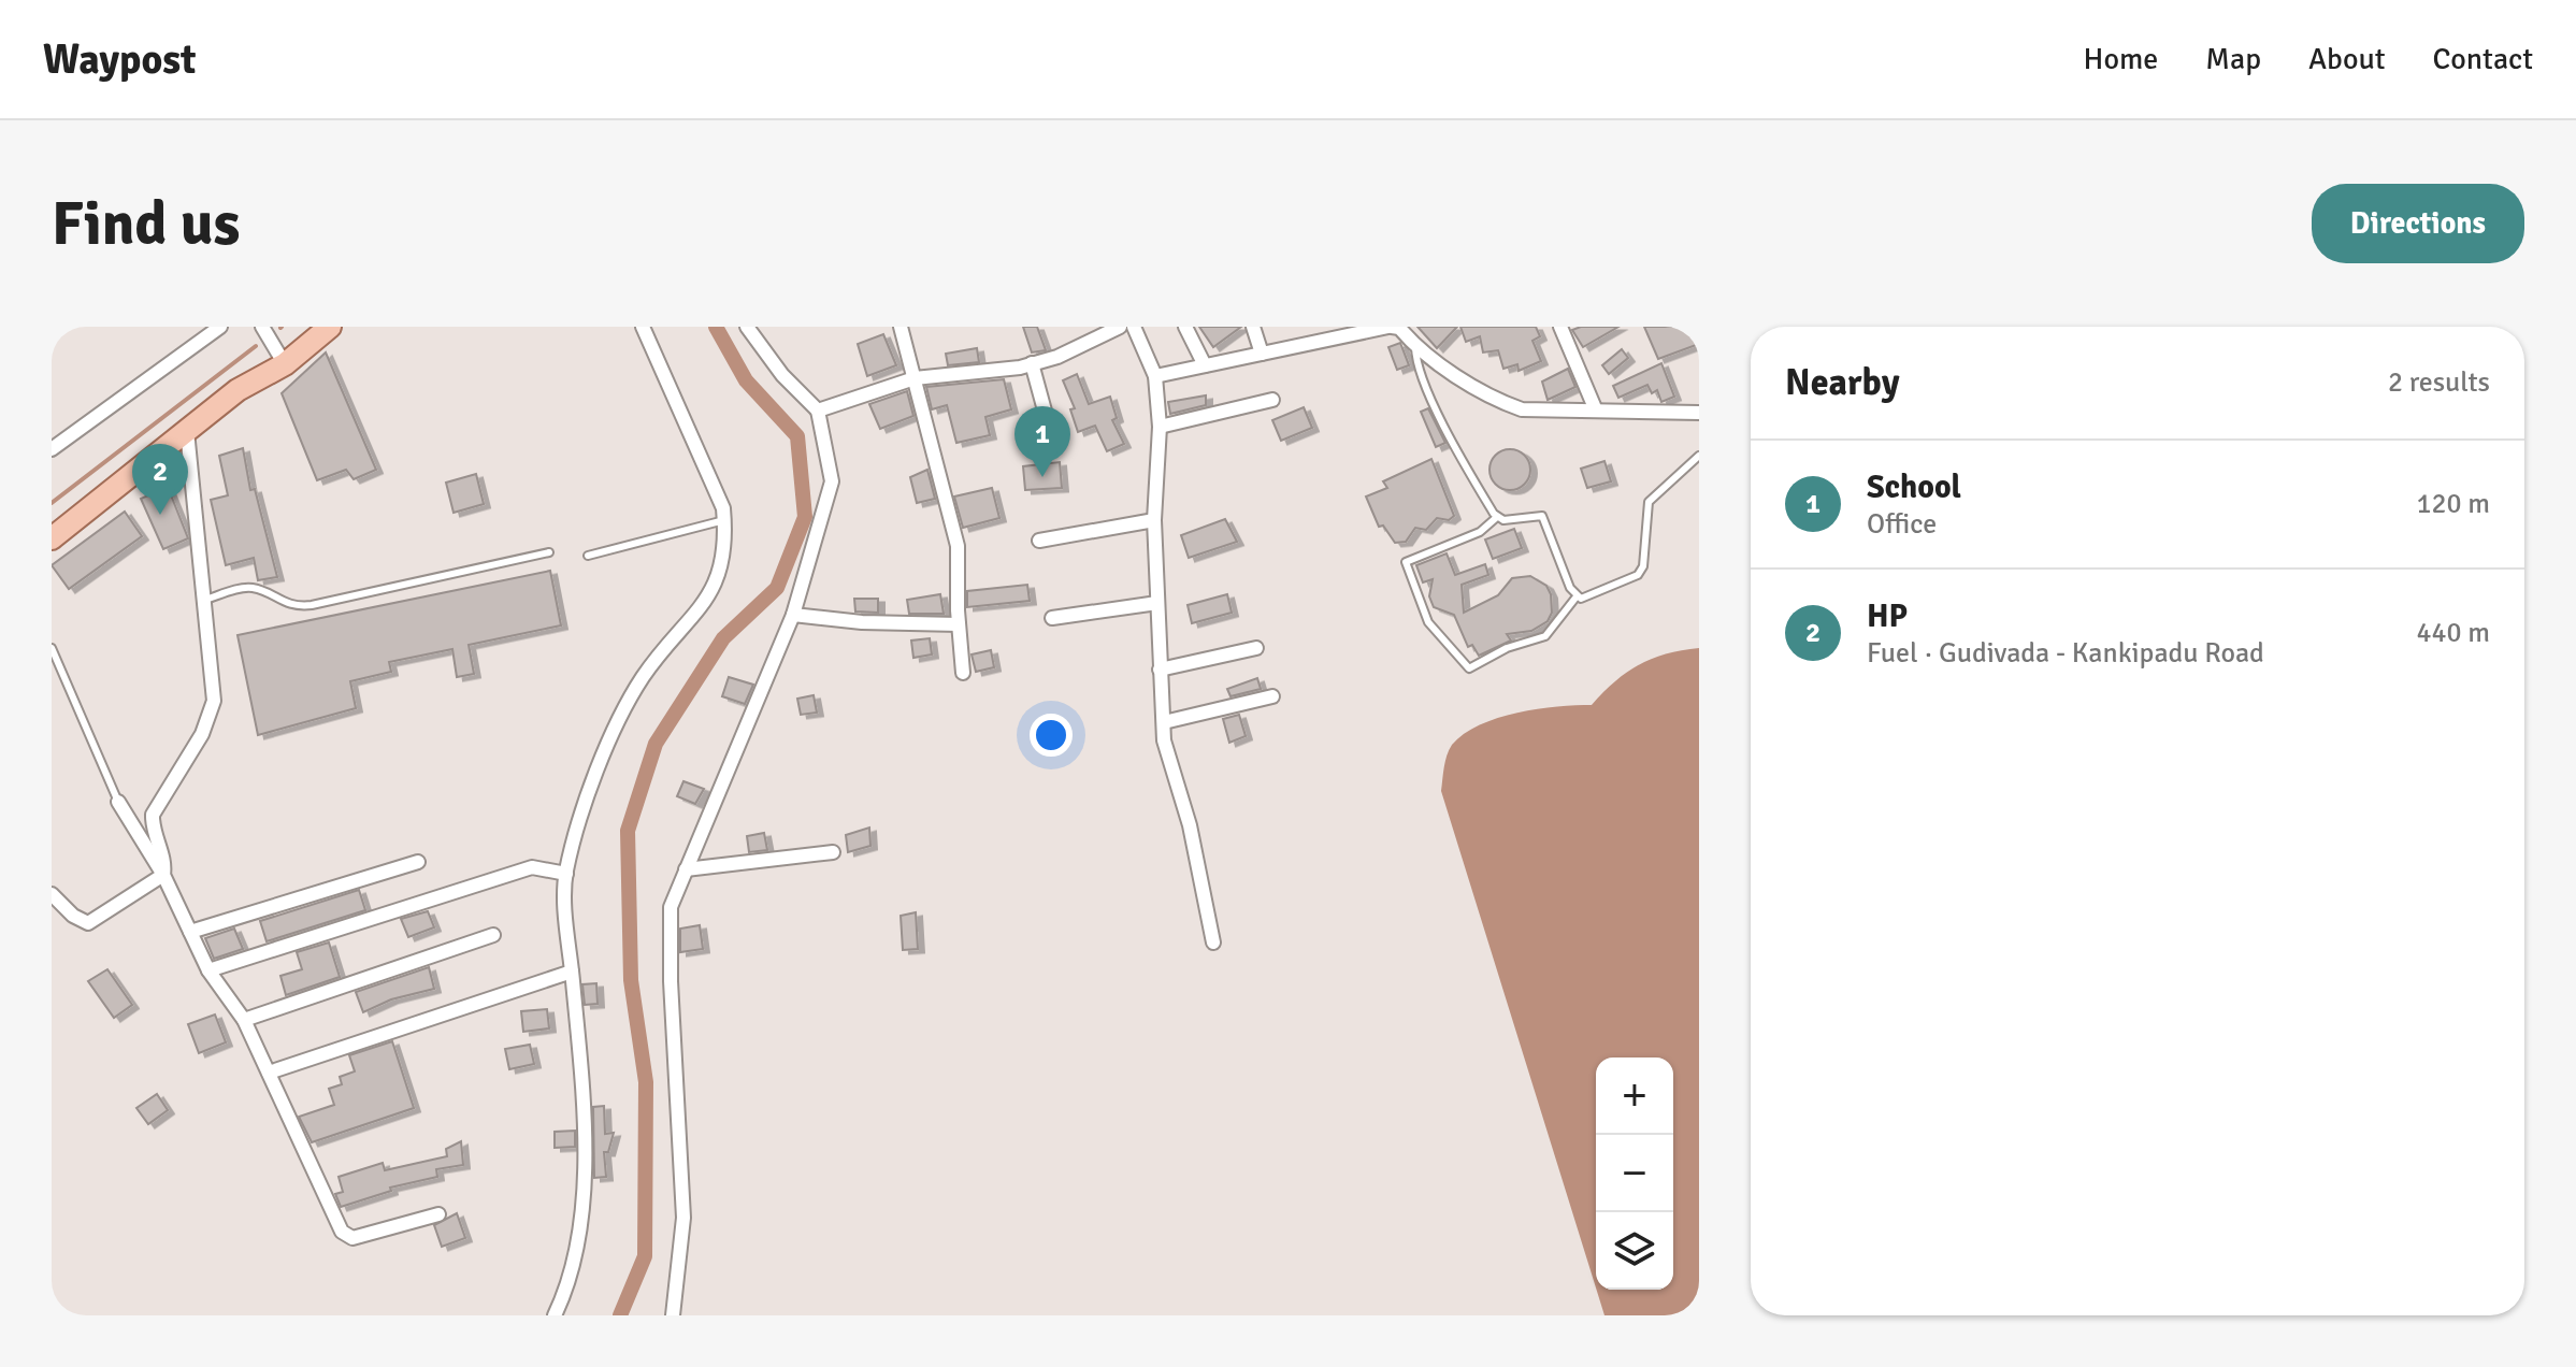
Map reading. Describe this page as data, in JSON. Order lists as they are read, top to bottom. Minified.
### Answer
{"page":{"header":"Waypost","nav":["Home","Map","About","Contact"],"buttons":"Directions","title":"Find us","heading":["Nearby","2 results"],"pins":["1","2"],"list":[{"mark":"1","name":"School","note":"Office","value":"120 m"},{"mark":"2","name":"HP","note":"Fuel · Gudivada - Kankipadu Road","value":"440 m"}],"map_buttons":["+","−"]}}
